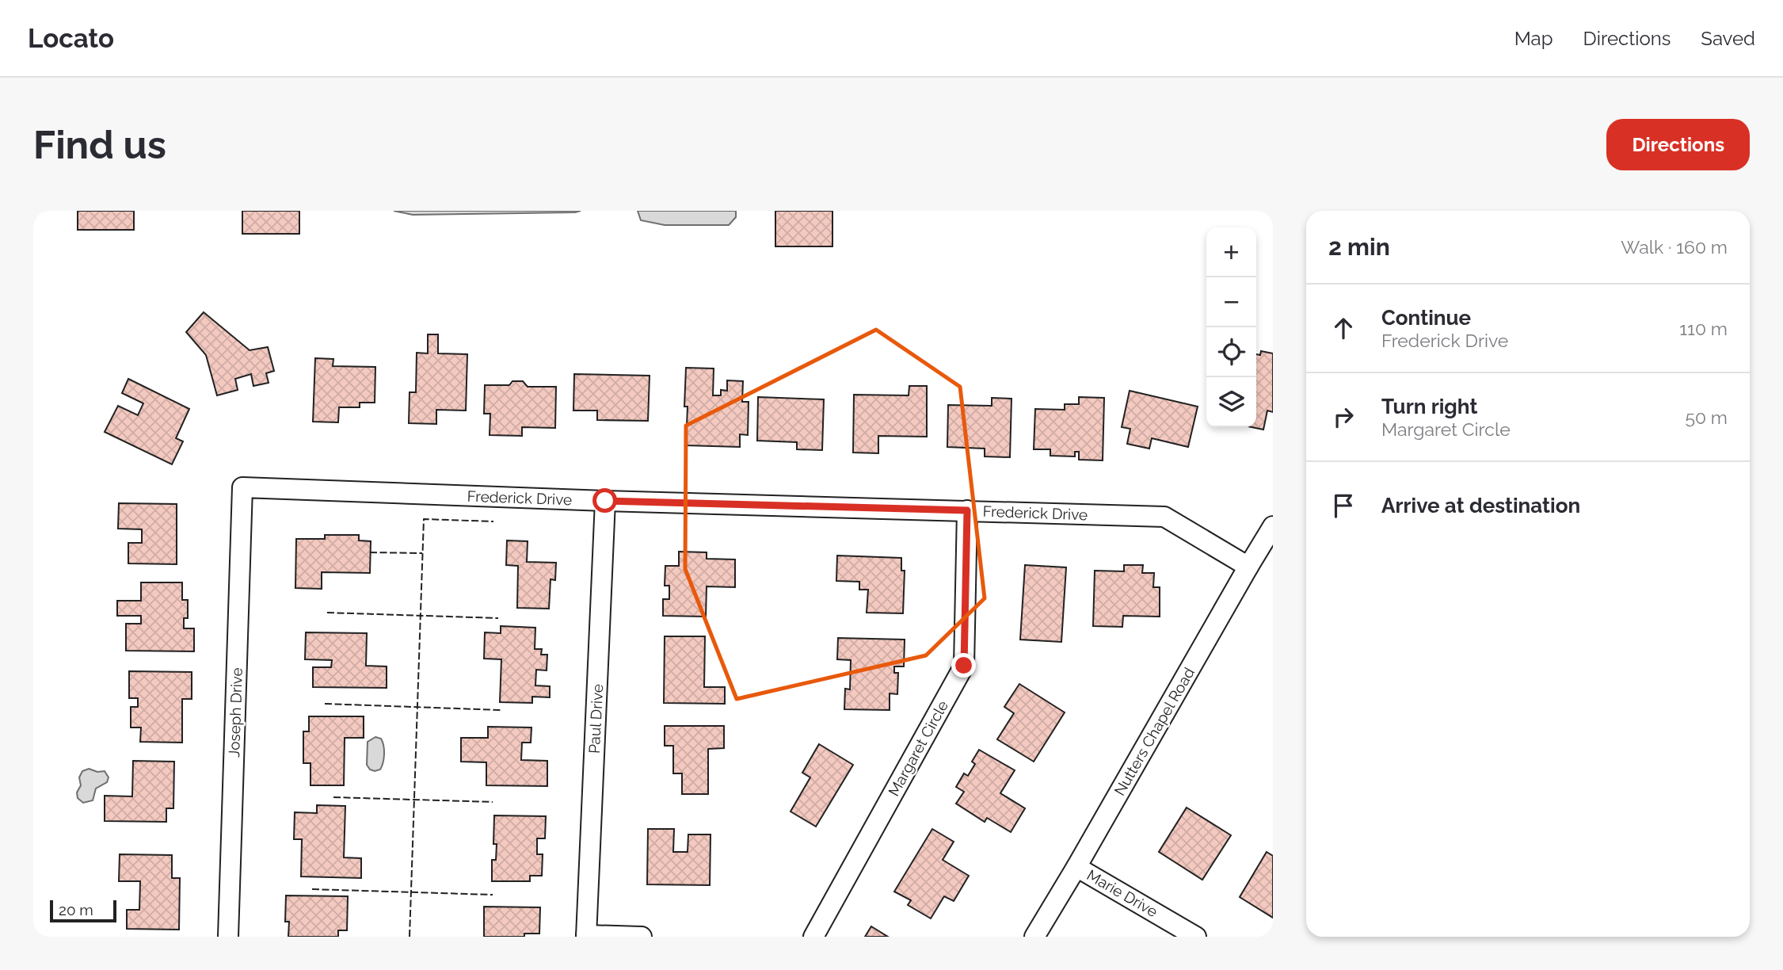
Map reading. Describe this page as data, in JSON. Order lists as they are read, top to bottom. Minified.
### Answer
{"streets":{"street":["Frederick Drive","Joseph Drive","Paul Drive","Nutters Chapel Road","Margaret Circle","Marie Drive"]},"crossings":[["Frederick Drive","Joseph Drive"],["Frederick Drive","Paul Drive"],["Frederick Drive","Nutters Chapel Road"],["Frederick Drive","Margaret Circle"],["Nutters Chapel Road","Marie Drive"]],"scale_bar":"20 m","page":{"header":"Locato","nav":["Map","Directions","Saved"],"buttons":"Directions","title":"Find us","heading":["2 min","Walk · 160 m"],"map_buttons":["+","−"],"list":[["Continue","Frederick Drive","110 m"],["Turn right","Margaret Circle","50 m"],"Arrive at destination"],"scale":"20 m"}}
